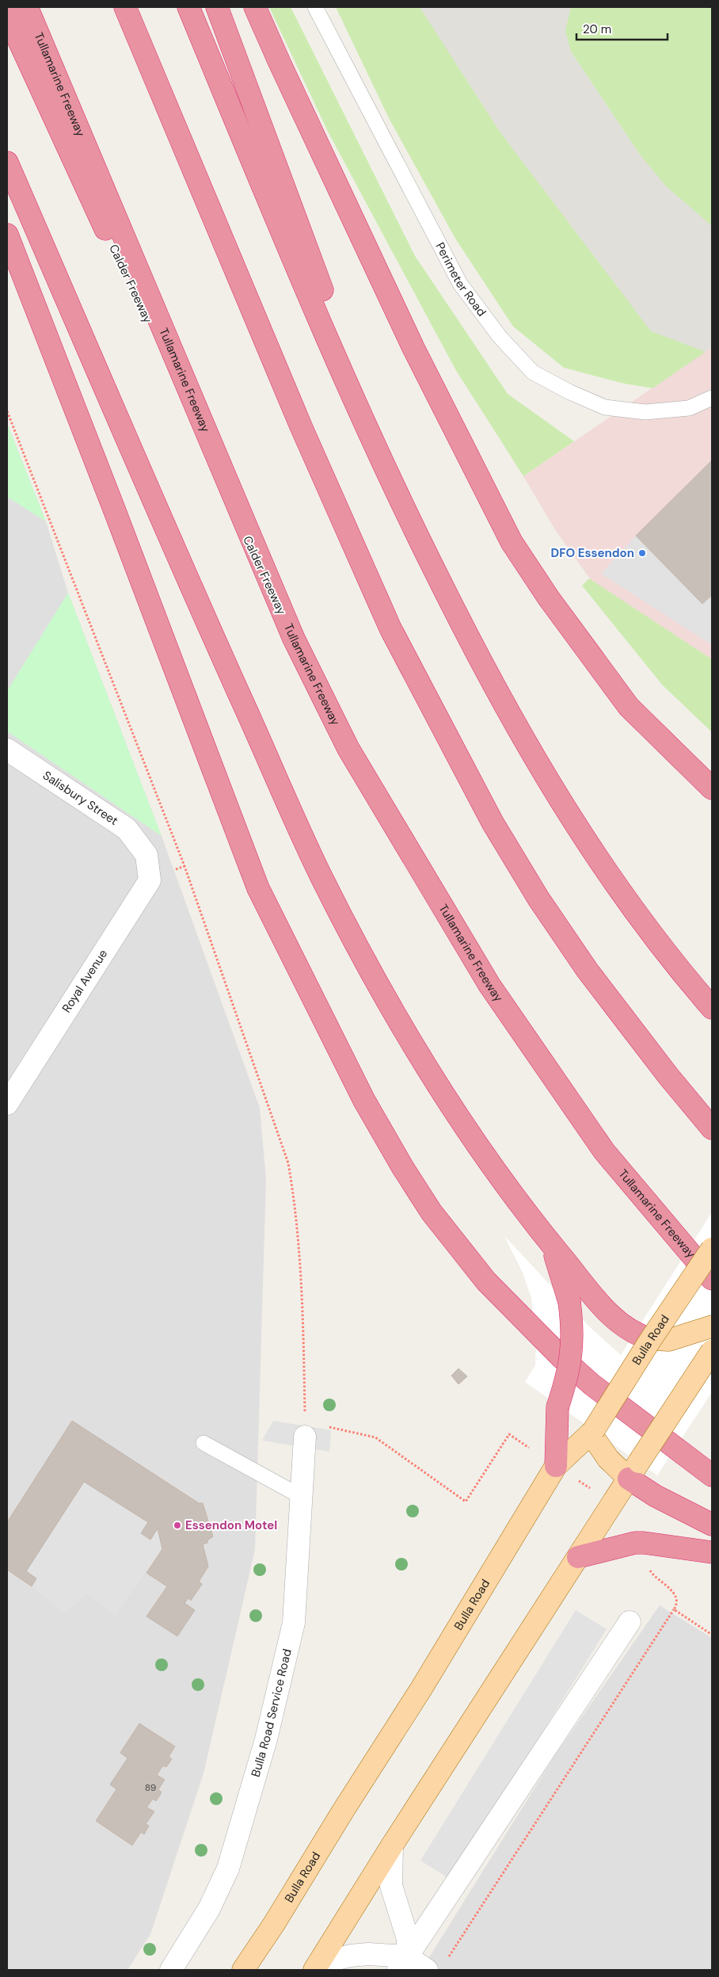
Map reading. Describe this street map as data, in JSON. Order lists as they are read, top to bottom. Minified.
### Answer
{"streets":{"highway":["Tullamarine Freeway","Calder Freeway"],"main road":["Bulla Road"],"street":["Salisbury Street","Royal Avenue","Bulla Road Service Road"],"lane":["Perimeter Road"]},"crossings":[["Tullamarine Freeway","Calder Freeway"],["Salisbury Street","Royal Avenue"]],"places":["DFO Essendon","Essendon Motel"],"house_numbers":["89"],"scale_bar":"20 m"}
